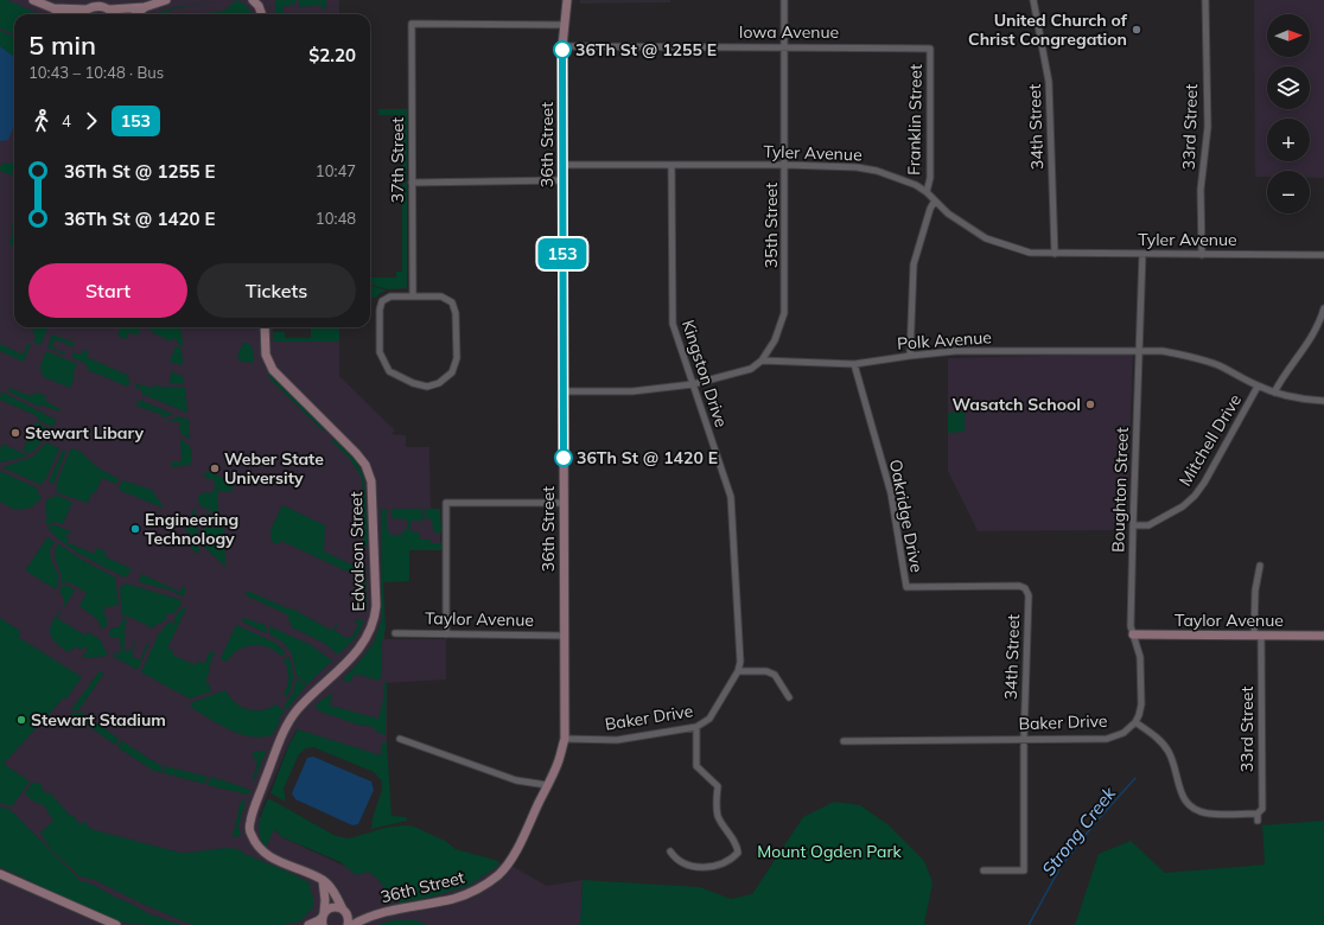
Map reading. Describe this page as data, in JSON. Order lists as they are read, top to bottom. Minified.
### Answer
{"streets":{"street":["Iowa Avenue","Franklin Street","34th Street","33rd Street","36th Street","Tyler Avenue","37th Street","35th Street","Polk Avenue","Kingston Drive","Mitchell Drive","Boughton Street","Oakridge Drive","Edvalson Street","Taylor Avenue","Baker Drive"]},"crossings":[["Iowa Avenue","Franklin Street"],["Iowa Avenue","36th Street"],["Iowa Avenue","35th Street"],["Franklin Street","Tyler Avenue"],["34th Street","Tyler Avenue"],["34th Street","Oakridge Drive"],["34th Street","Baker Drive"],["33rd Street","Tyler Avenue"],["33rd Street","Boughton Street"],["33rd Street","Taylor Avenue"],["33rd Street","Baker Drive"],["36th Street","Tyler Avenue"],["36th Street","37th Street"],["36th Street","Edvalson Street"],["36th Street","Taylor Avenue"],["36th Street","Baker Drive"],["Tyler Avenue","35th Street"],["Tyler Avenue","Kingston Drive"],["Tyler Avenue","Boughton Street"],["35th Street","Polk Avenue"],["Polk Avenue","Mitchell Drive"],["Polk Avenue","Boughton Street"],["Polk Avenue","Oakridge Drive"],["Kingston Drive","Baker Drive"],["Mitchell Drive","Boughton Street"],["Boughton Street","Taylor Avenue"],["Boughton Street","Baker Drive"]],"water":["Strong Creek"],"parks":["Mount Ogden Park"],"places":["United Church of Christ Congregation","36Th St @ 1255 E","Wasatch School","Stewart Libary","36Th St @ 1420 E","Weber State University","Engineering Technology","Stewart Stadium"],"lines":["bus line 153"],"north":"right","page":{"on_map":"153","map_buttons":["+","−"],"heading":["5 min","10:43 – 10:48 · Bus","$2.20"],"legs":["4","153"],"list":[{"name":"36Th St @ 1255 E","value":"10:47"},{"name":"36Th St @ 1420 E","value":"10:48"}],"buttons":["Start","Tickets"]}}
